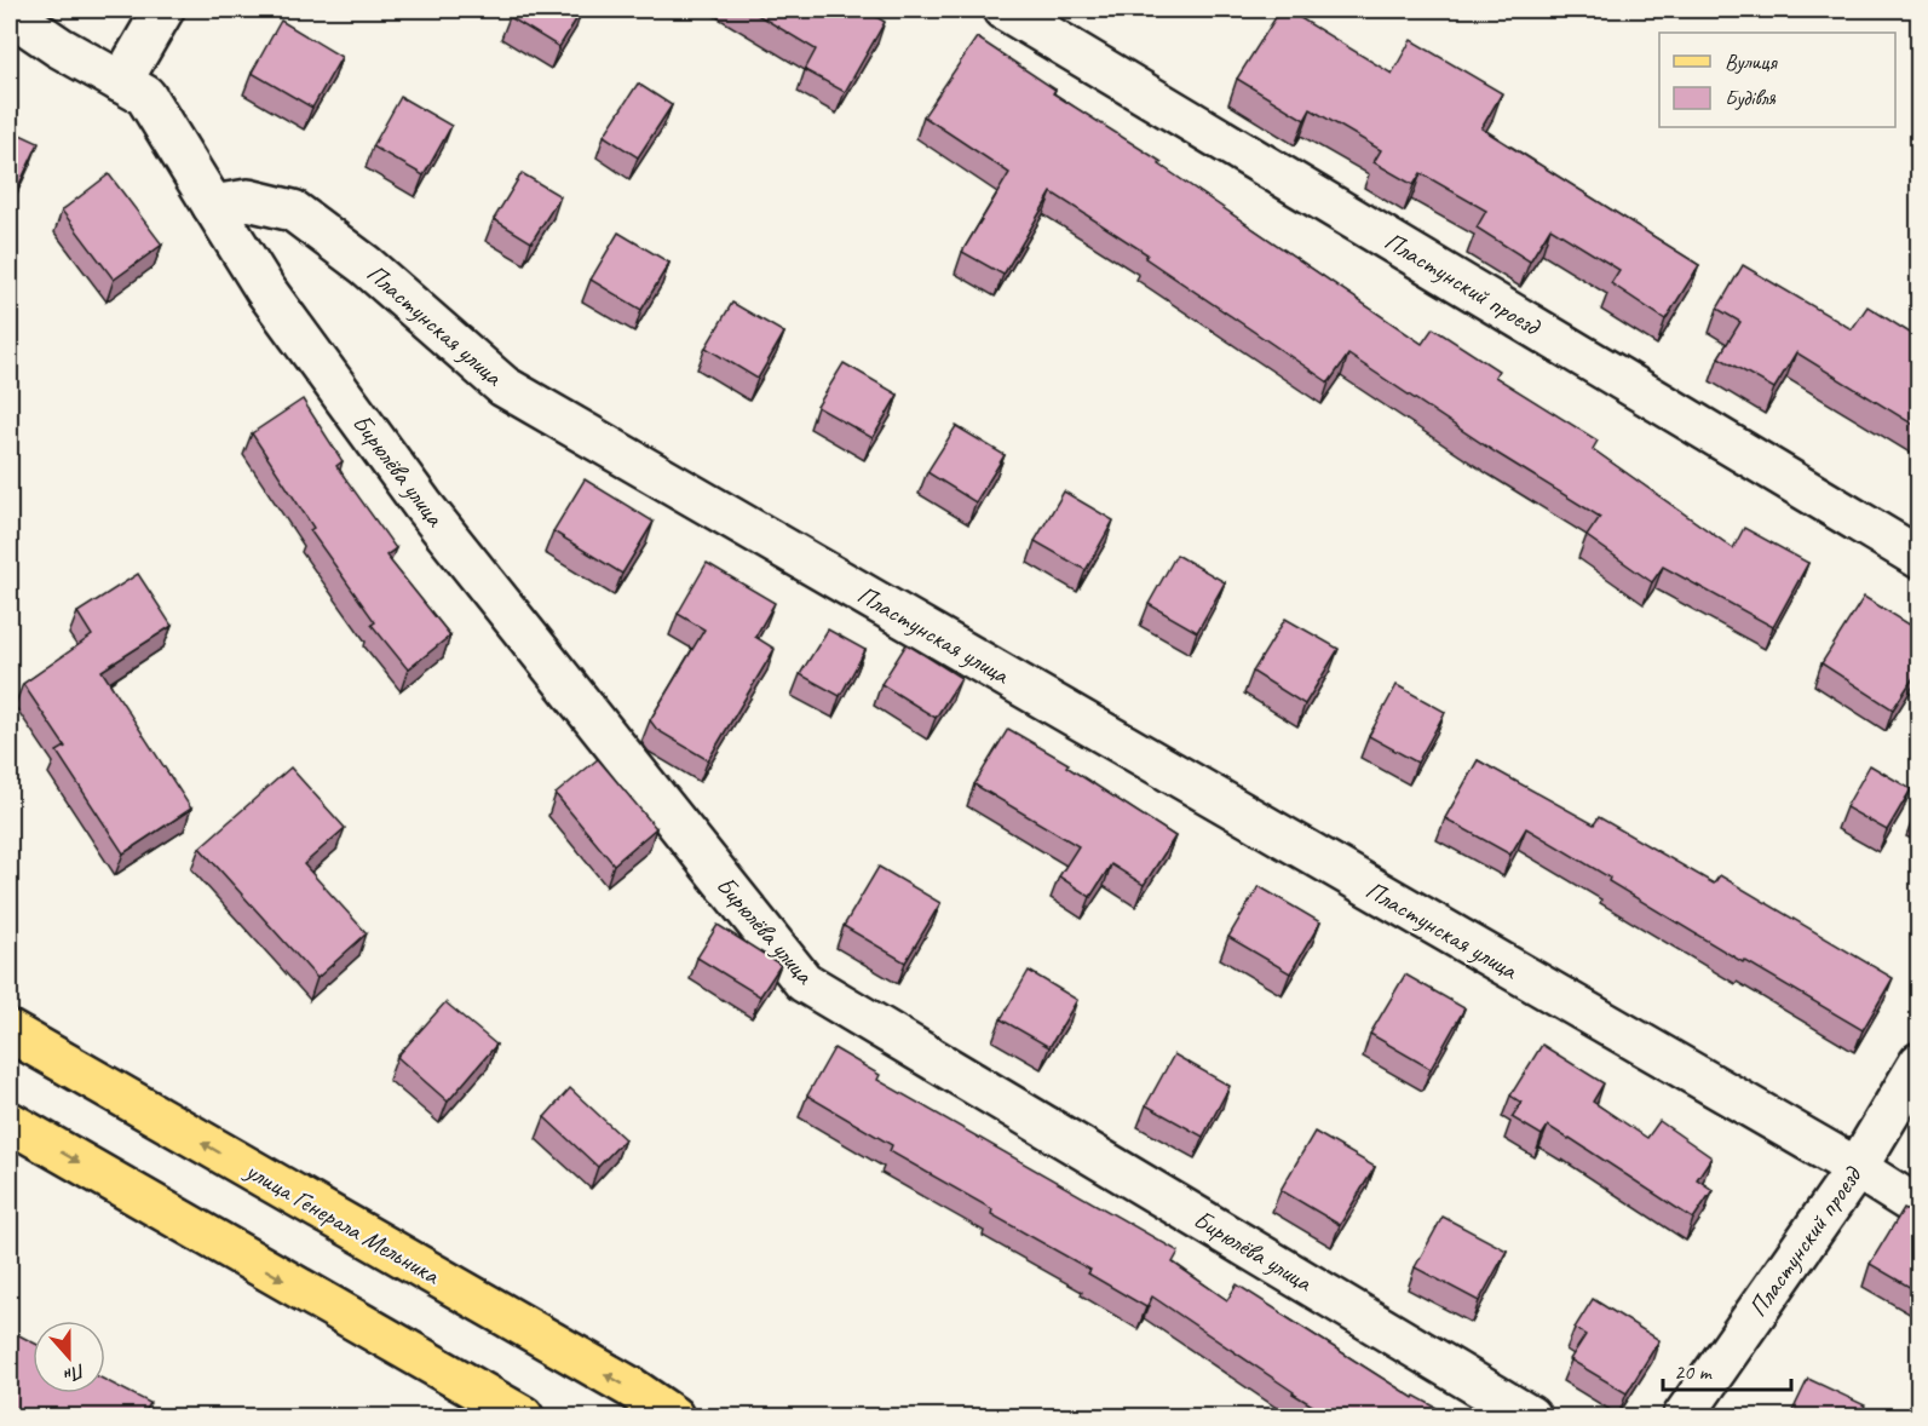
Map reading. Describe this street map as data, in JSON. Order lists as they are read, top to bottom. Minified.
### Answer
{"streets":{"main road":["улица Генерала Мельника"],"street":["Пластунский проезд","Пластунская улица","Бирюлёва улица"]},"crossings":[["Пластунский проезд","Пластунская улица"],["Пластунская улица","Бирюлёва улица"]],"legend":["Вулиця","Будівля"],"scale_bar":"20 m","north":"bottom"}
